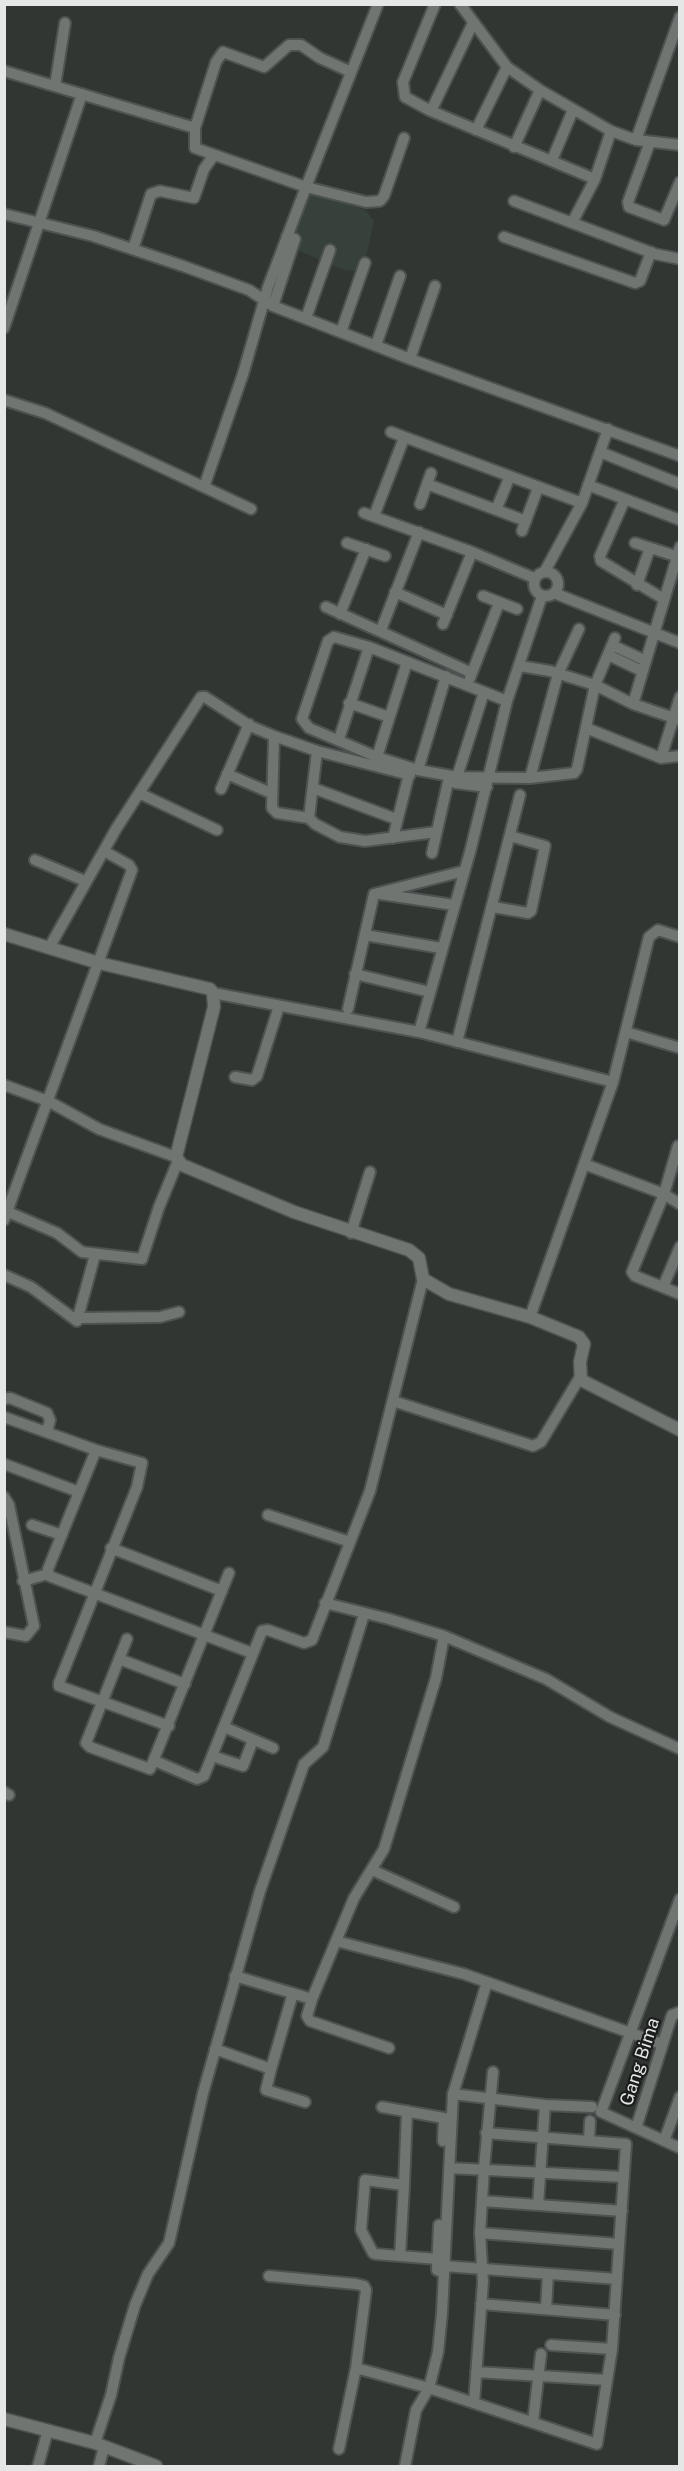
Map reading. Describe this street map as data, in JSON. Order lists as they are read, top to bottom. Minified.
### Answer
{"streets":{"street":["Gang Bima"]}}
